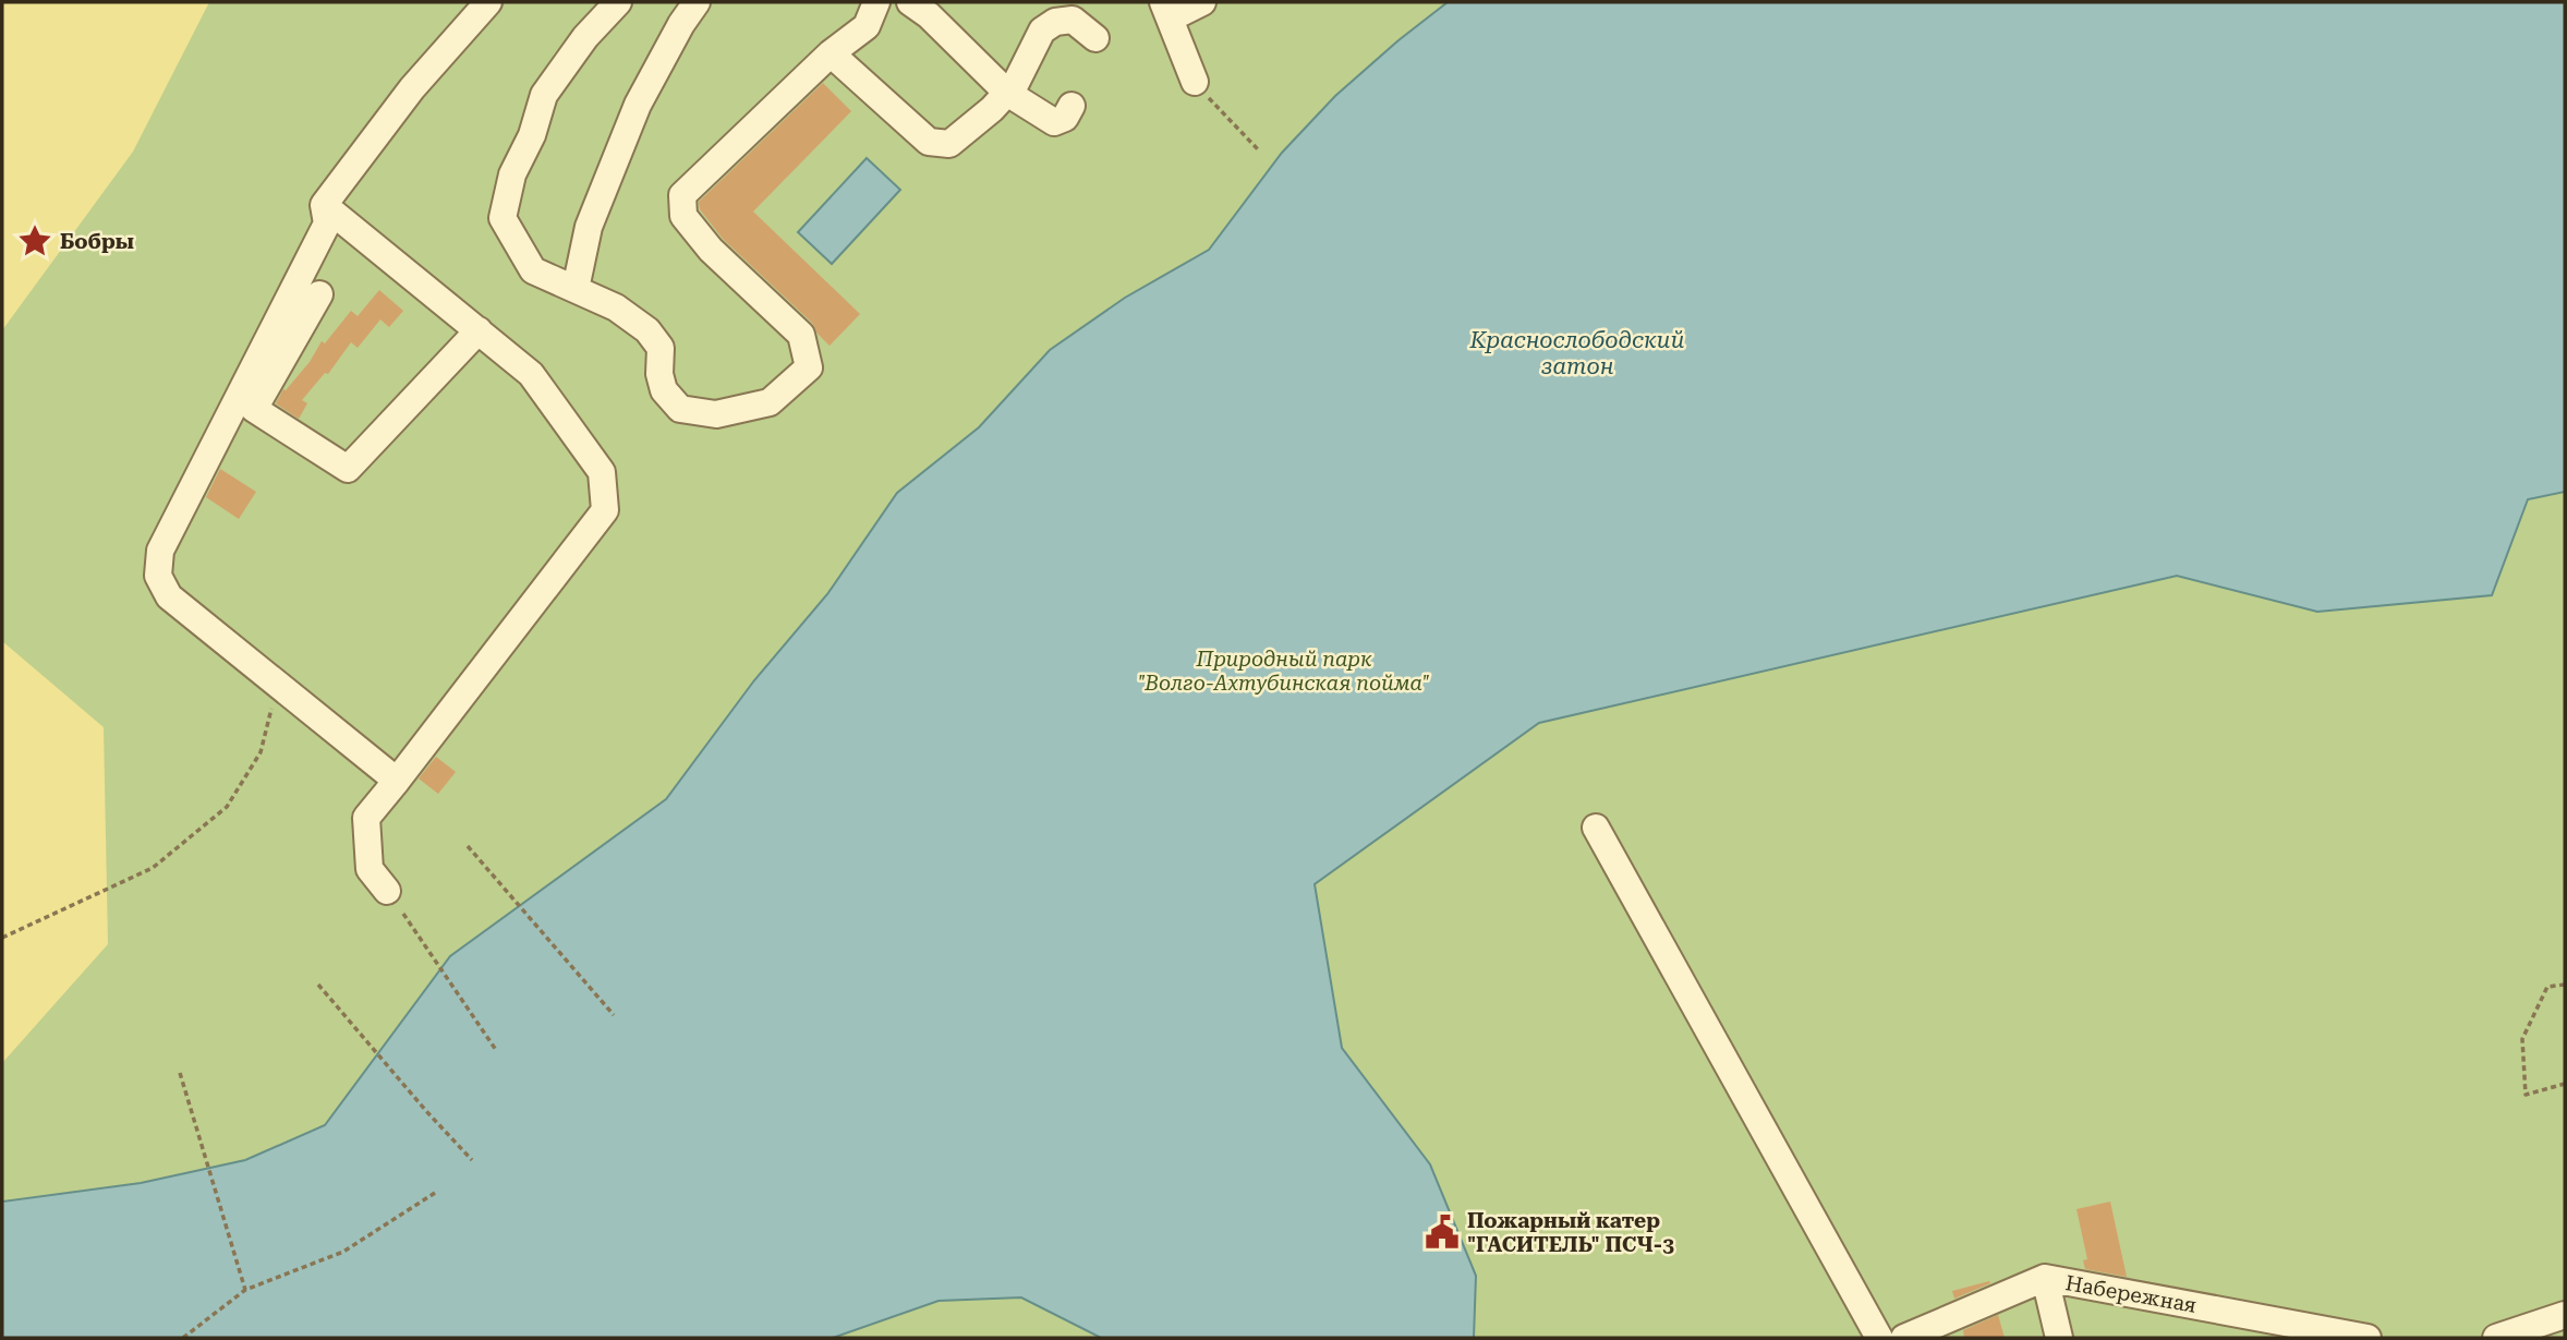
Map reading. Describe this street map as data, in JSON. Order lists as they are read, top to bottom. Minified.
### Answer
{"streets":{"street":["Набережная"]},"water":["Краснослободский затон"],"parks":["Природный парк \"Волго-Ахтубинская пойма\""],"places":{"place":["Бобры"],"public building":["Пожарный катер \"ГАСИТЕЛЬ\" ПСЧ-3"]}}
